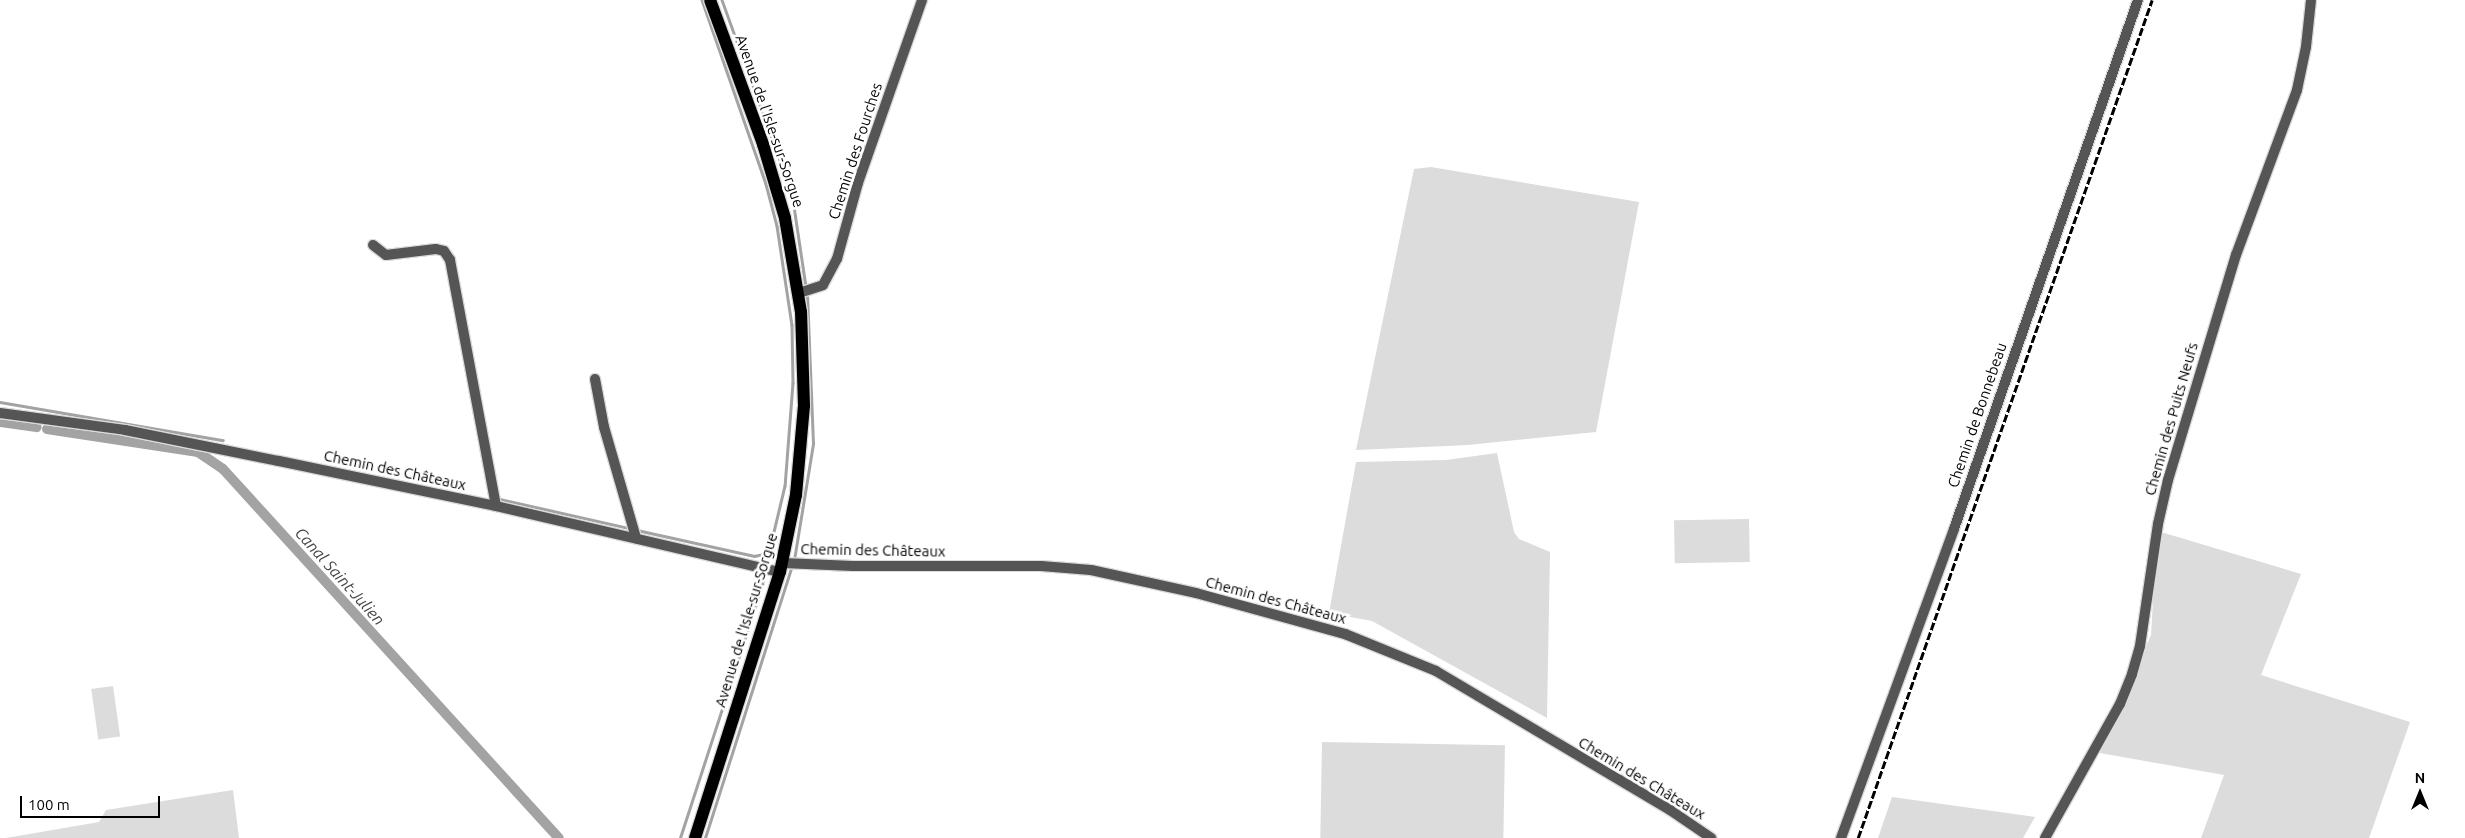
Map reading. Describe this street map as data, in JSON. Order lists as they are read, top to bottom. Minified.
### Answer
{"streets":{"main road":["Avenue de l'Isle-sur-Sorgue"],"street":["Chemin des Fourches","Chemin de Bonnebeau","Chemin des Puits Neufs","Chemin des Châteaux"]},"crossings":[["Avenue de l'Isle-sur-Sorgue","Chemin des Fourches"],["Avenue de l'Isle-sur-Sorgue","Chemin des Châteaux"]],"water":["Canal Saint-Julien"],"scale_bar":"100 m","north":"top"}
